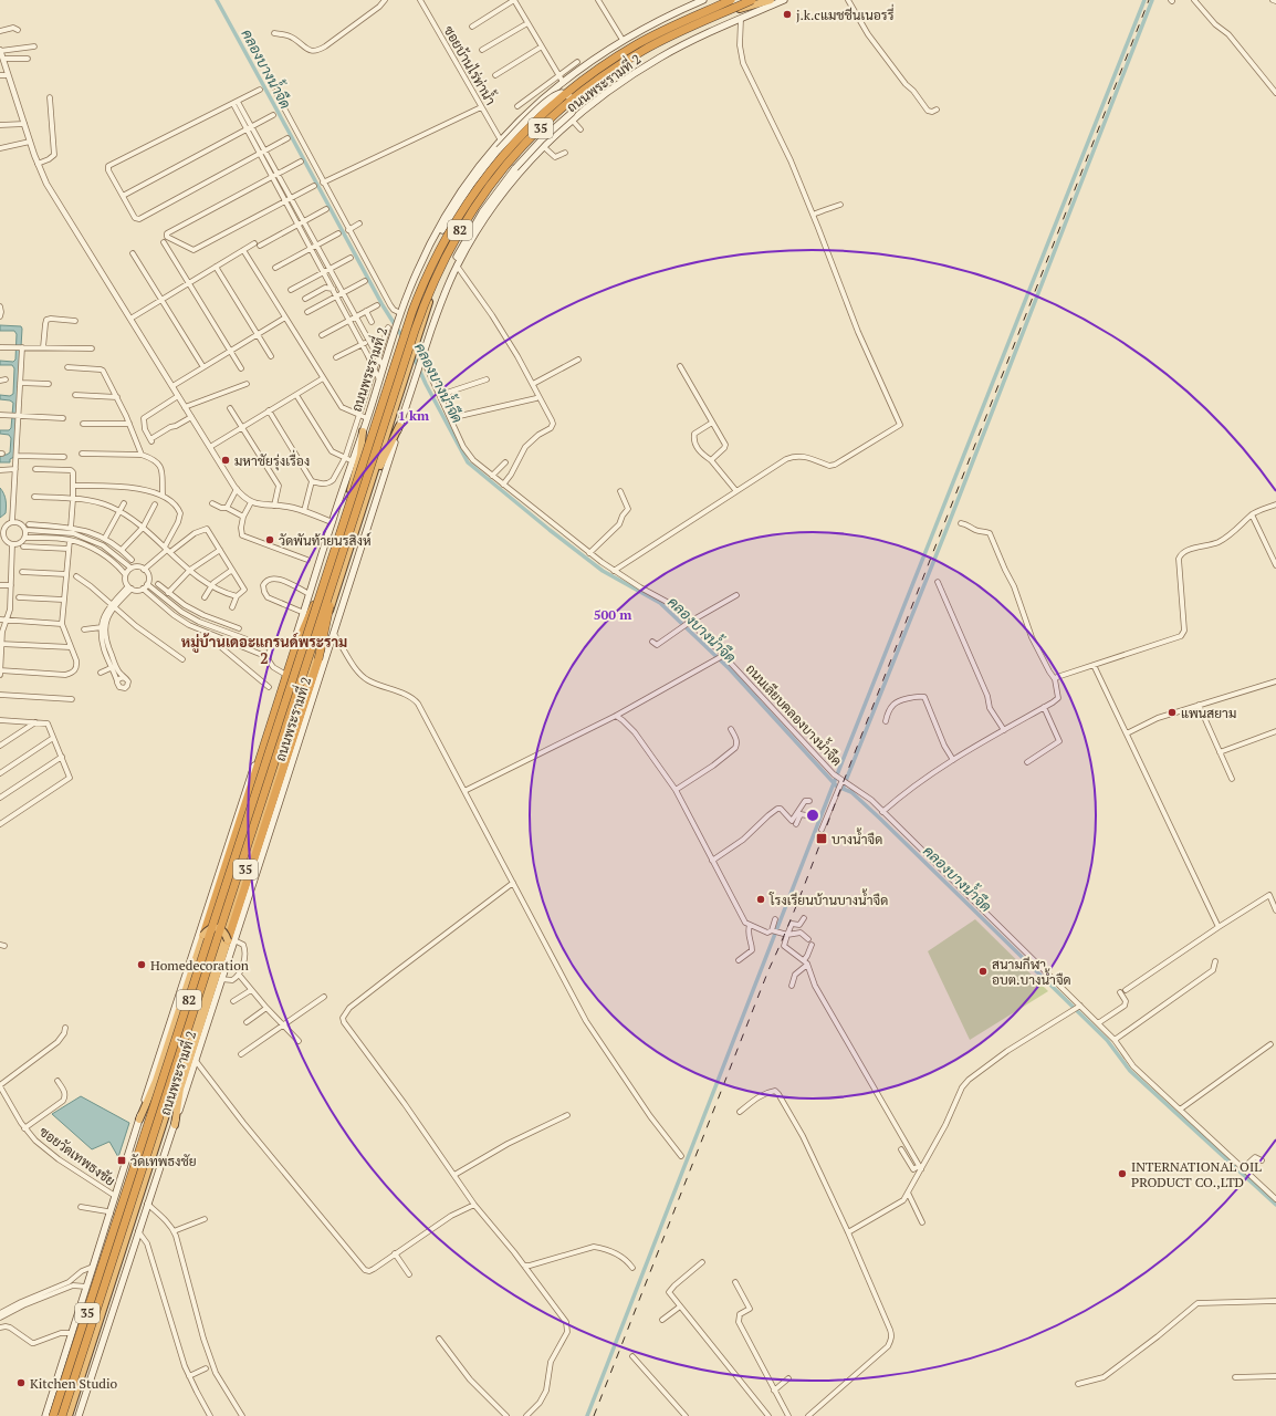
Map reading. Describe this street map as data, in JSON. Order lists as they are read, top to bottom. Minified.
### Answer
{"streets":{"highway":["ถนนพระรามที่ 2","35","82"],"street":["ซอยบ้านไร่ท่าน้ำ","ถนนเลียบคลองบางน้ำจืด","ซอยวัดเทพธงชัย"]},"crossings":[["ซอยบ้านไร่ท่าน้ำ","ถนนพระรามที่ 2"],["ถนนพระรามที่ 2","82"],["ถนนพระรามที่ 2","ถนนเลียบคลองบางน้ำจืด"],["ถนนพระรามที่ 2","ซอยวัดเทพธงชัย"]],"districts":["หมู่บ้านเดอะแกรนด์พระราม 2"],"water":["คลองบางน้ำจืด"],"places":{"other":["j.k.cแมชชีนเนอรรี่","มหาชัยรุ่งเรื่อง","วัดพันท้ายนรสิงห์","แพนสยาม","โรงเรียนบ้านบางนํ้าจืด","Homedecoration","สนามกีฬา อบต.บางน้ำจืด","INTERNATIONAL OIL PRODUCT CO.,LTD","Kitchen Studio"],"transit":["บางน้ำจืด","วัดเทพธงชัย"]},"rings":["1 km","500 m"]}
